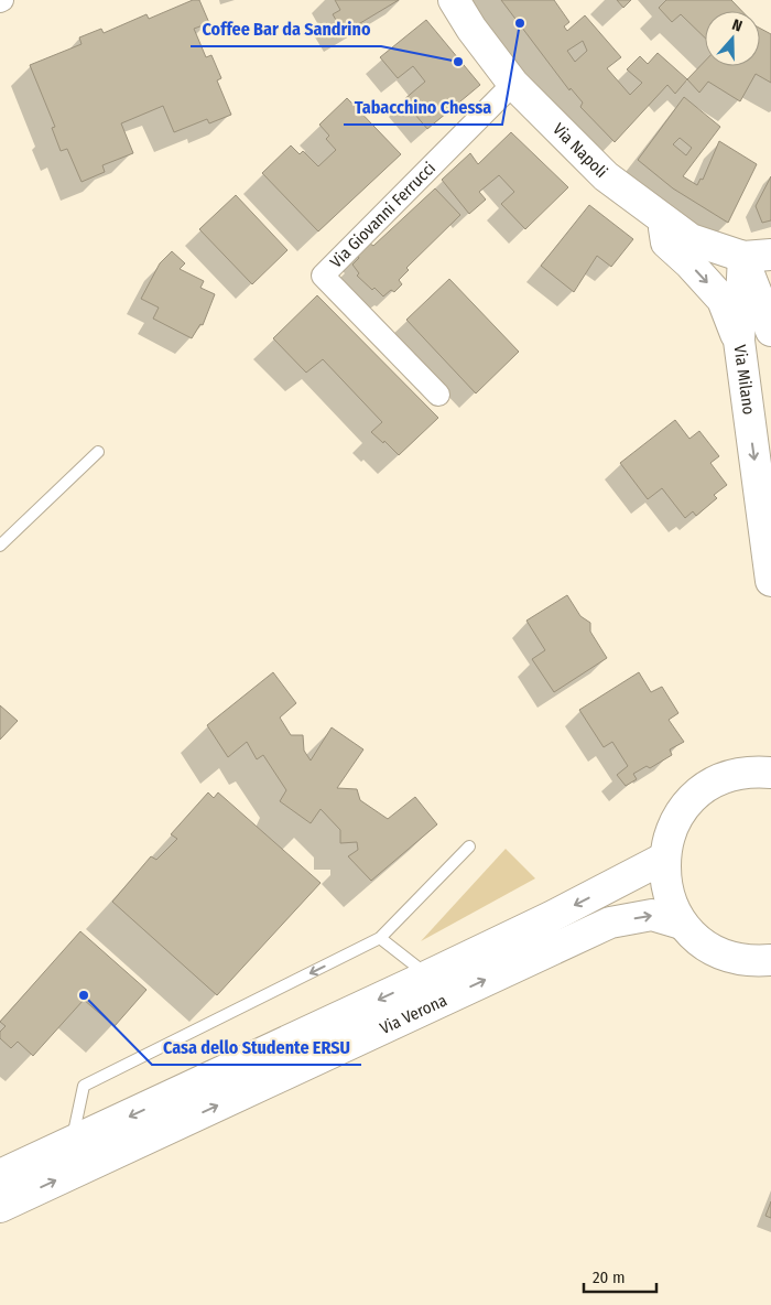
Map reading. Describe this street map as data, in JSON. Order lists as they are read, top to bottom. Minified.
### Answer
{"streets":{"main road":["Via Napoli","Via Milano","Via Verona"],"street":["Via Giovanni Ferrucci"]},"crossings":[["Via Napoli","Via Giovanni Ferrucci"],["Via Napoli","Via Milano"]],"one_way":["Via Milano"],"places":["Tabacchino Chessa","Coffee Bar da Sandrino","Casa dello Studente ERSU"],"scale_bar":"20 m","north":"top"}
